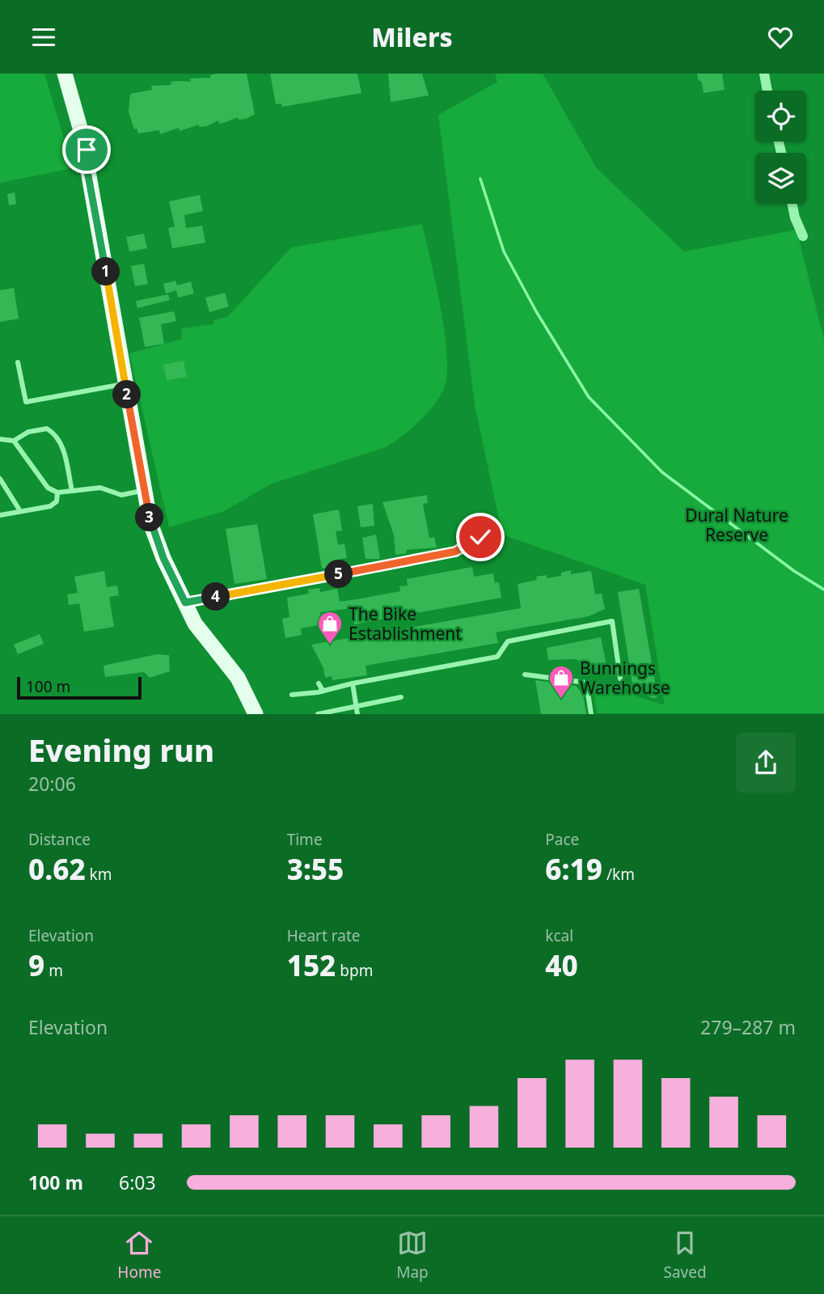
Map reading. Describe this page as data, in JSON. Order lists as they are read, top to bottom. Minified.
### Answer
{"parks":["Dural Nature Reserve"],"places":{"shop":["The Bike Establishment","Bunnings Warehouse"]},"scale_bar":"100 m","page":{"header":"Milers","pins":["1","2","3","5","4"],"scale":"100 m","heading":["Evening run","20:06"],"stats":[["Distance","0.62 km"],["Time","3:55"],["Pace","6:19 /km"],["Elevation","9 m"],["Heart rate","152 bpm"],["kcal","40"]],"chart":["Elevation","279–287 m"],"list":[{"name":"100 m","note":"6:03"}],"tabs":["Home","Map","Saved"]}}
